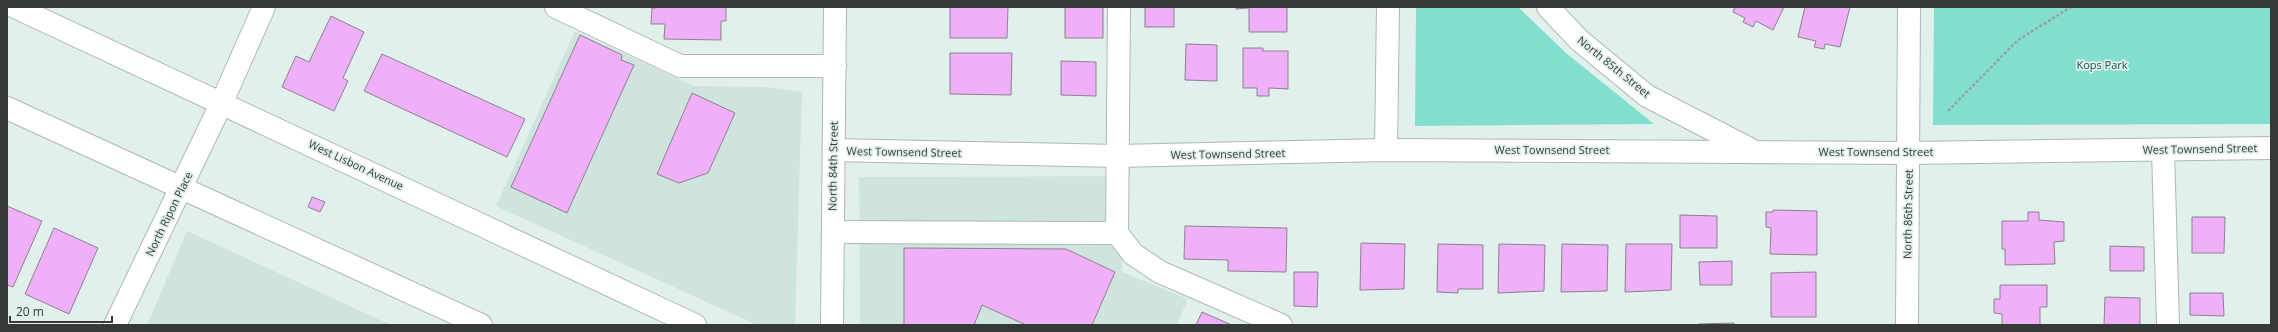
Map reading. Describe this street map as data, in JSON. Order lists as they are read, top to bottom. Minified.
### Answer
{"streets":{"street":["North 85th Street","West Townsend Street","West Lisbon Avenue","North 84th Street","North Ripon Place","North 86th Street"]},"crossings":[["North 85th Street","West Townsend Street"],["West Townsend Street","North 84th Street"],["West Townsend Street","North 86th Street"],["West Lisbon Avenue","North Ripon Place"]],"parks":["Kops Park"],"scale_bar":"20 m"}
